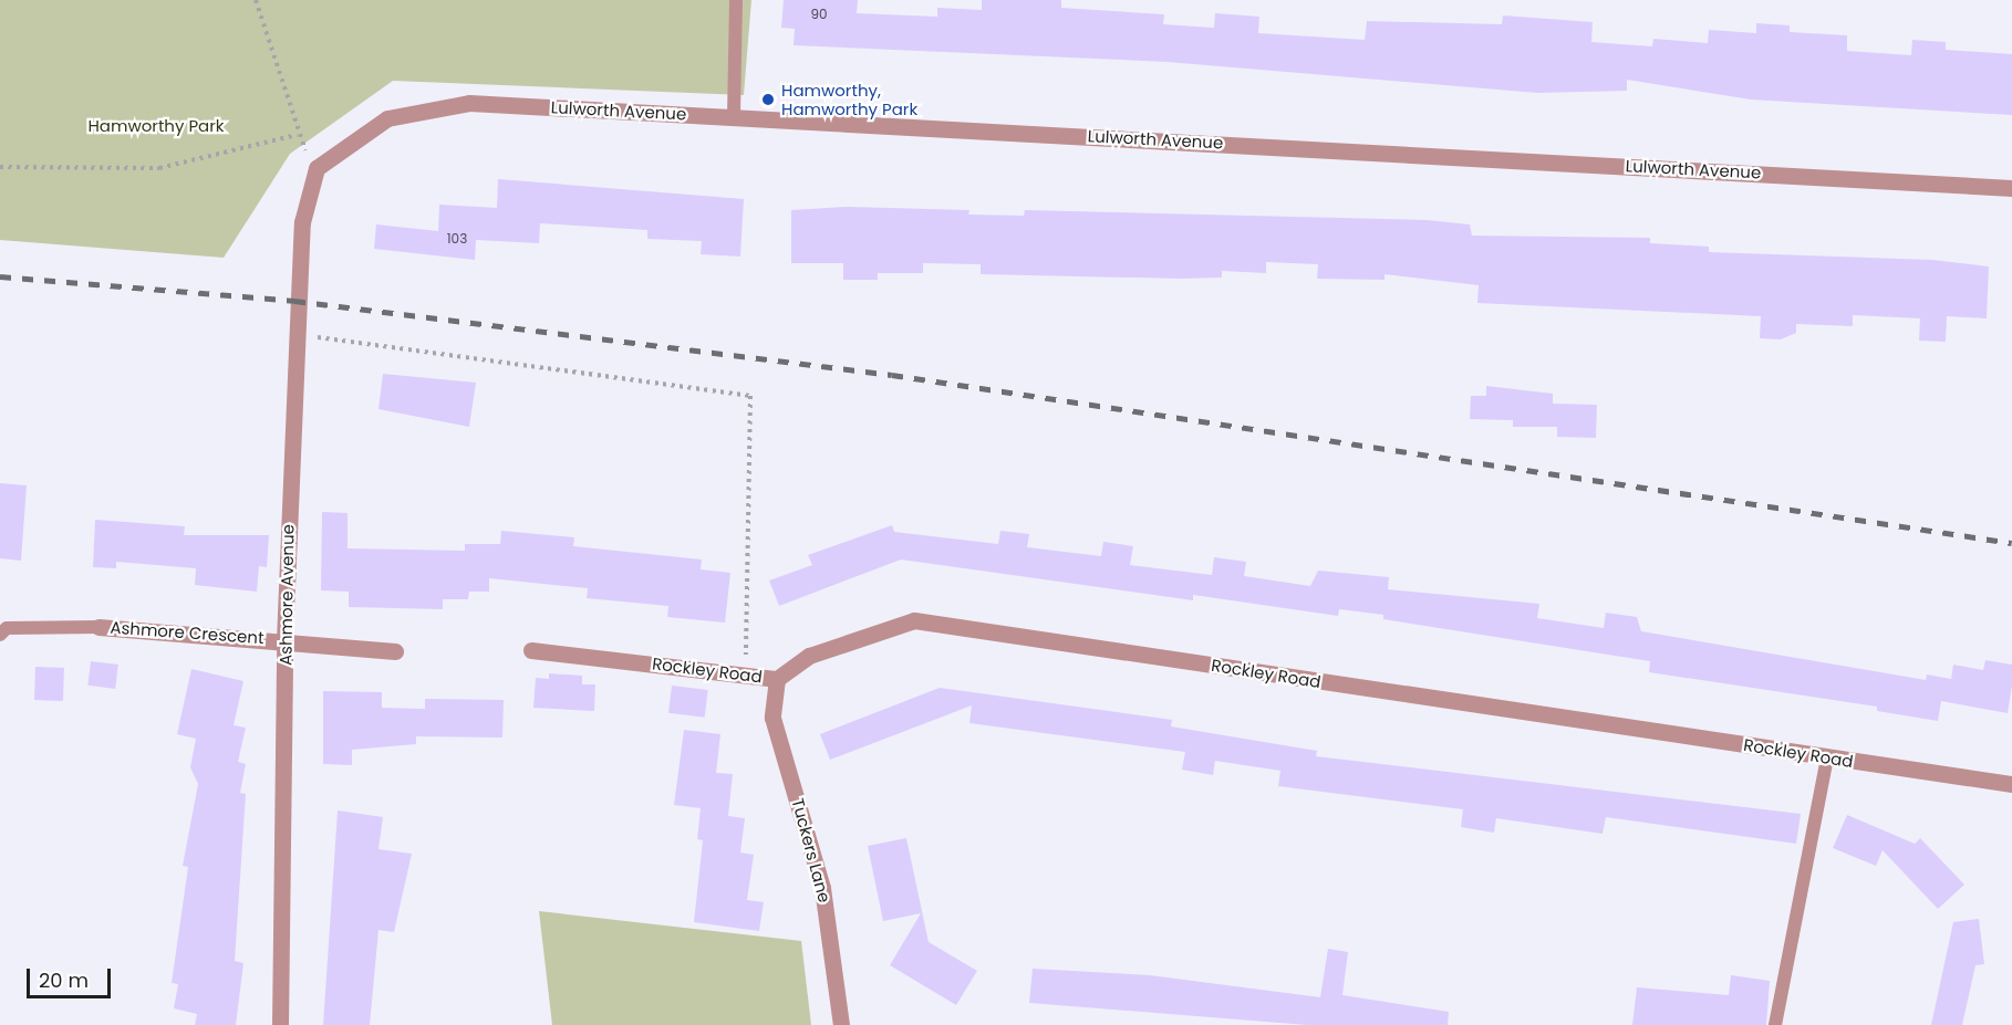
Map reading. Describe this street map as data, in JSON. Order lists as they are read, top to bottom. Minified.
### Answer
{"streets":{"street":["Lulworth Avenue","Ashmore Avenue","Ashmore Crescent","Rockley Road","Tuckers Lane"]},"crossings":[["Lulworth Avenue","Ashmore Avenue"],["Ashmore Avenue","Ashmore Crescent"],["Rockley Road","Tuckers Lane"]],"parks":["Hamworthy Park"],"places":["Hamworthy, Hamworthy Park"],"house_numbers":["90","103"],"scale_bar":"20 m"}
